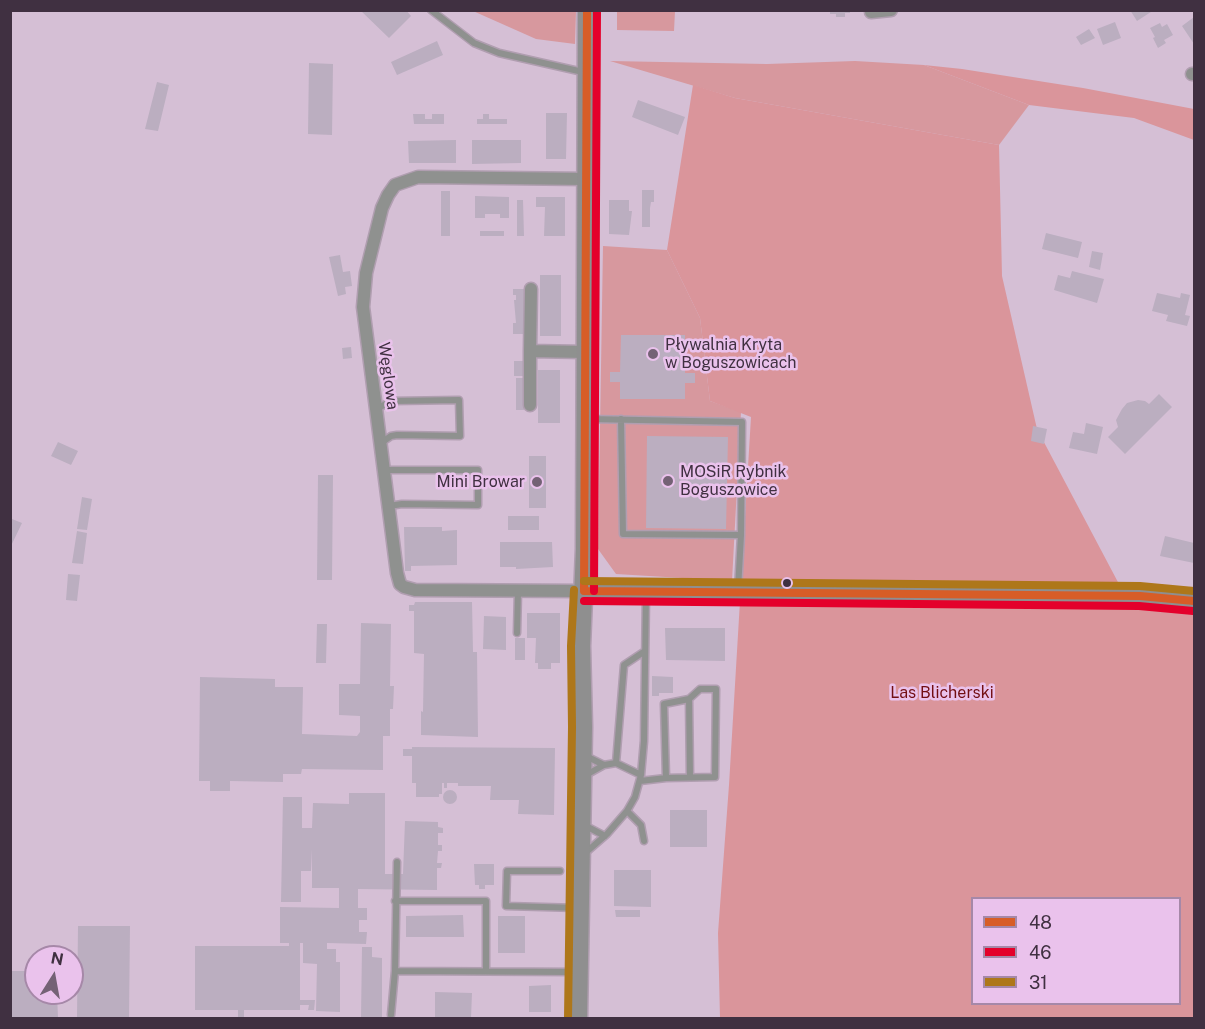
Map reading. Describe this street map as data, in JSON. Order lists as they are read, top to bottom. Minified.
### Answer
{"streets":{"street":["Węglowa"]},"parks":["Las Blicherski"],"places":["Pływalnia Kryta w Boguszowicach","MOSiR Rybnik Boguszowice","Mini Browar"],"lines":["transit line 48","transit line 46","transit line 31"],"legend":["48","46","31"],"north":"top"}
